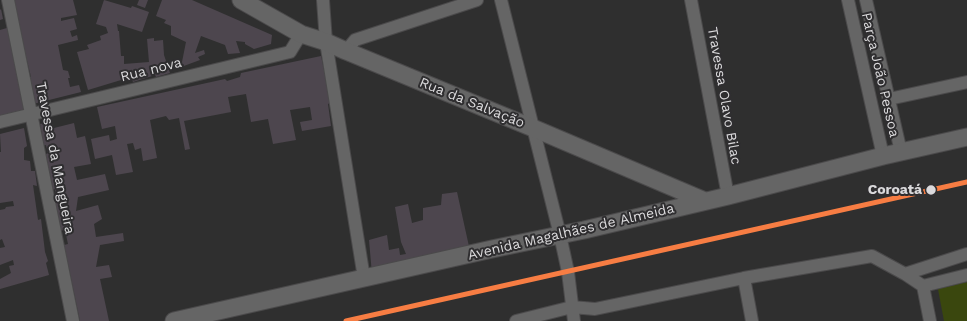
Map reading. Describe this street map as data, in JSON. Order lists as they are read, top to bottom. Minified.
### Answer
{"streets":{"street":["Rua nova","Parça João Pessoa","Travessa Olavo Bilac","Rua da Salvação","Travessa da Mangueira","Avenida Magalhães de Almeida"]},"crossings":[["Rua nova","Rua da Salvação"],["Rua nova","Travessa da Mangueira"],["Parça João Pessoa","Avenida Magalhães de Almeida"],["Travessa Olavo Bilac","Avenida Magalhães de Almeida"],["Rua da Salvação","Avenida Magalhães de Almeida"]],"places":["Coroatá"]}
